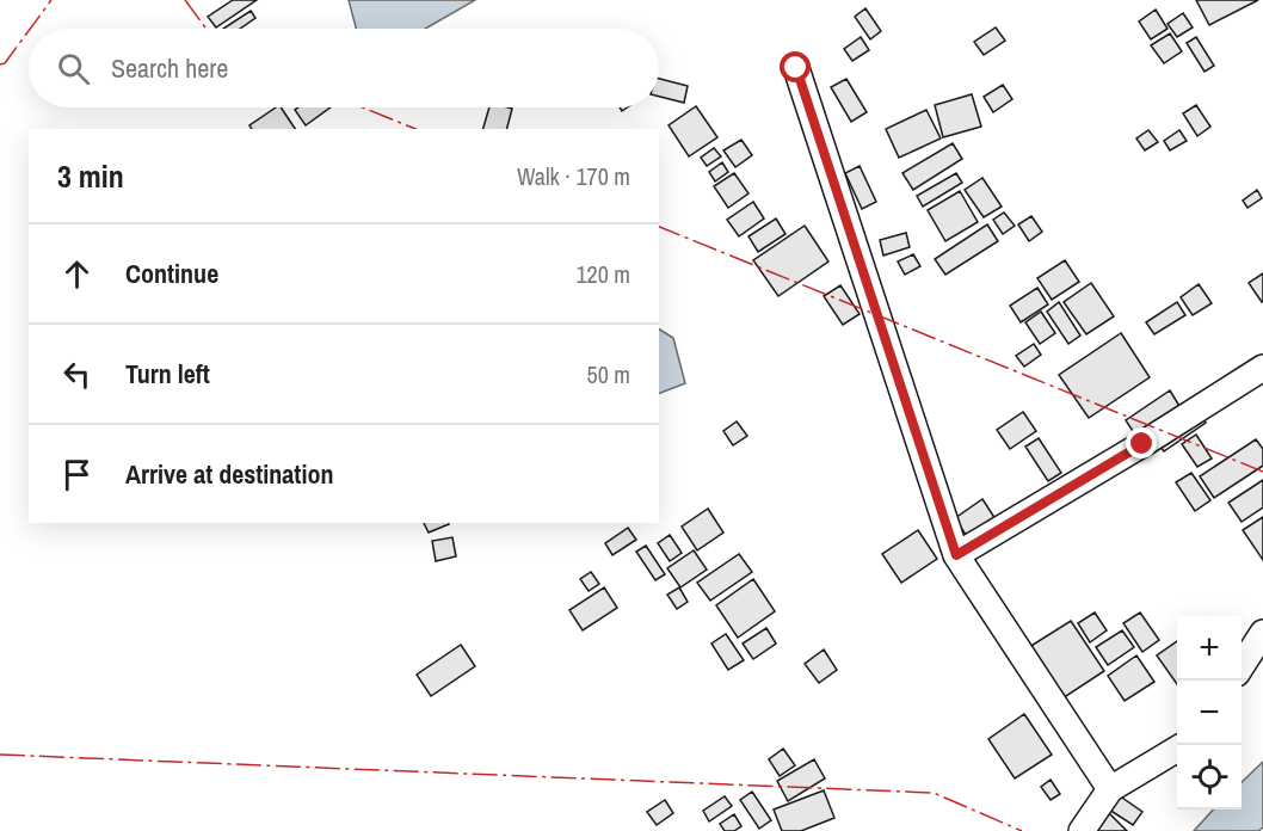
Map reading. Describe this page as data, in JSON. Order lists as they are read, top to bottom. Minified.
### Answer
{"page":{"search":"Search here","heading":["3 min","Walk · 170 m"],"list":[["Continue","120 m"],["Turn left","50 m"],"Arrive at destination"],"map_buttons":["+","−"]}}
